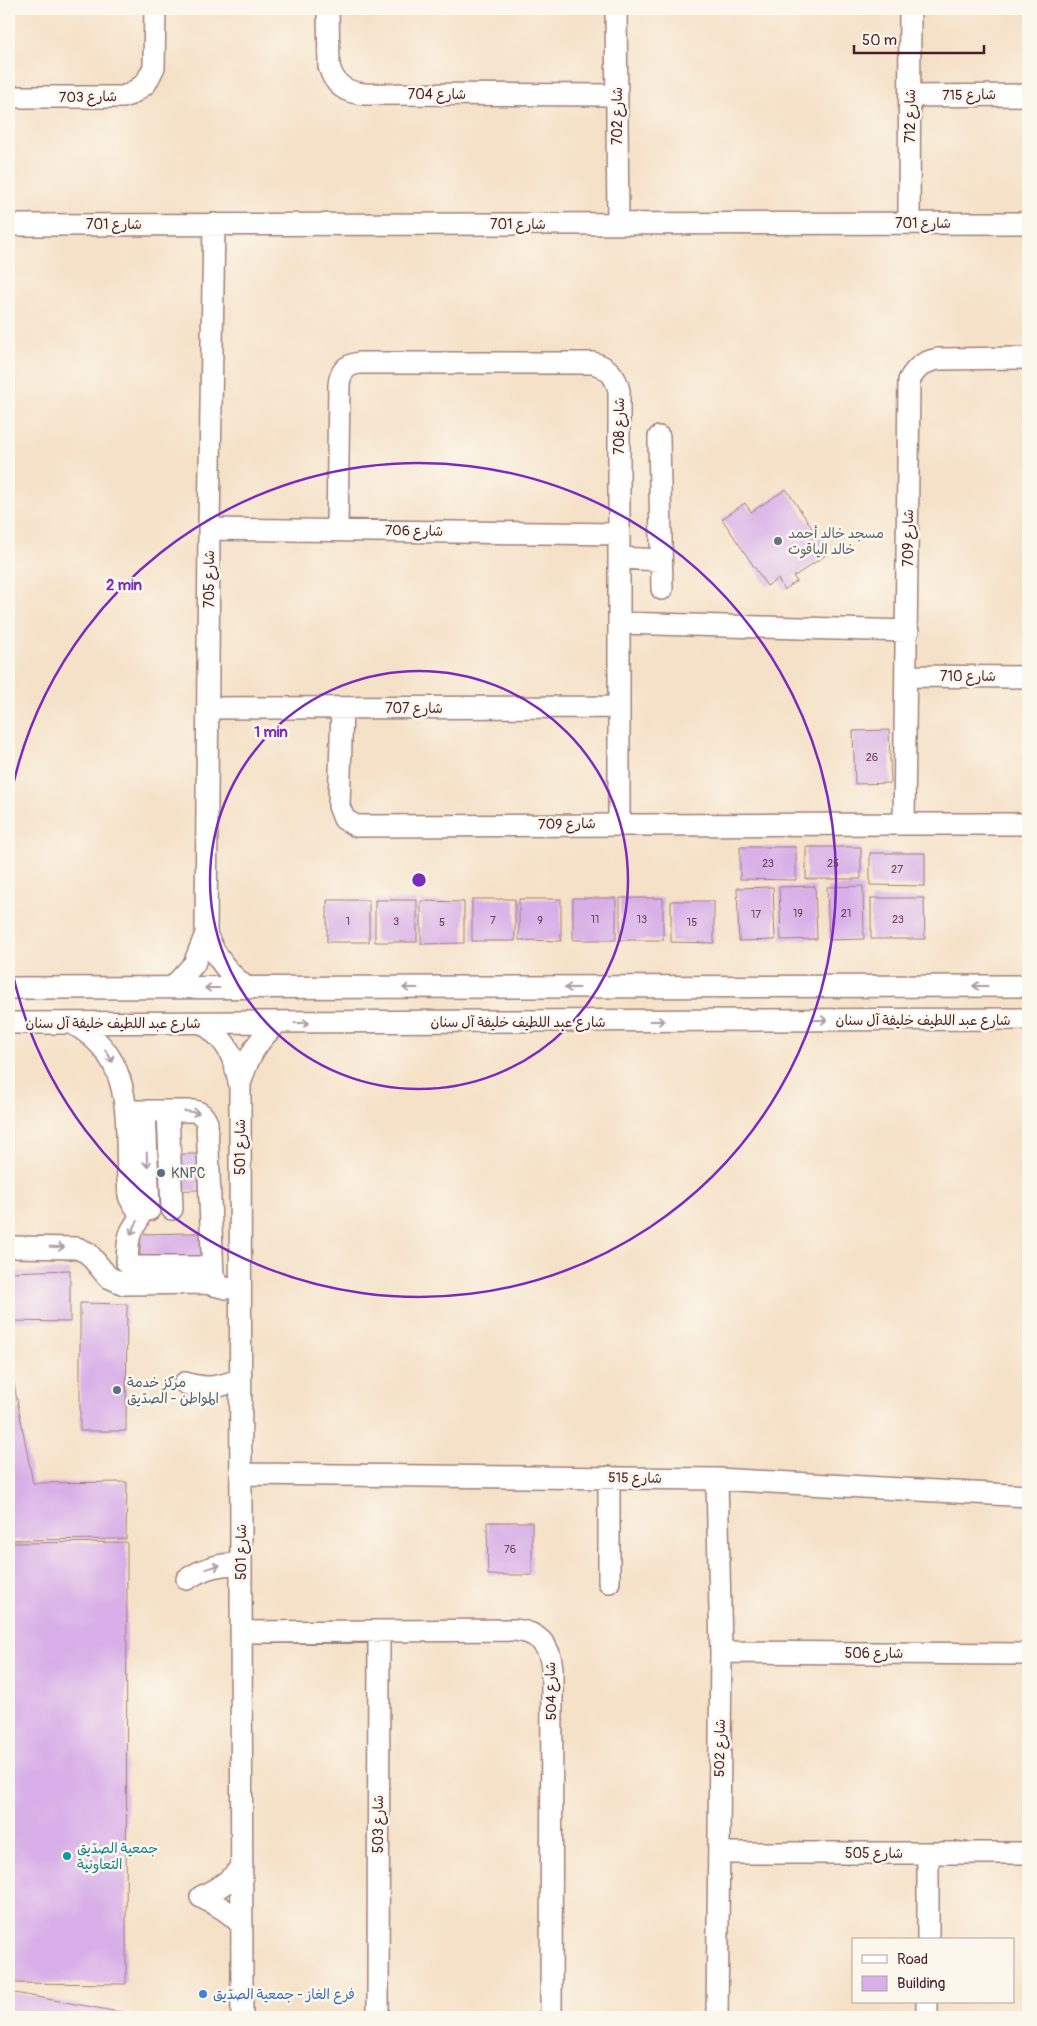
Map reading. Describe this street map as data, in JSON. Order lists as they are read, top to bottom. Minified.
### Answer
{"streets":{"street":["شارع 704","شارع 715","شارع 703","شارع 702","شارع 712","شارع 701","شارع 708","شارع 706","شارع 709","شارع 705","شارع 710","شارع 707","شارع عبد اللطيف خليفة آل سنان","شارع 501","شارع 515","شارع 506","شارع 504","شارع 502","شارع 503","شارع 505"]},"crossings":[["شارع 704","شارع 702"],["شارع 715","شارع 712"],["شارع 702","شارع 701"],["شارع 712","شارع 701"],["شارع 701","شارع 705"],["شارع 708","شارع 706"],["شارع 708","شارع 709"],["شارع 708","شارع 707"],["شارع 706","شارع 705"],["شارع 709","شارع 710"],["شارع 709","شارع 707"],["شارع 705","شارع 707"],["شارع عبد اللطيف خليفة آل سنان","شارع 501"],["شارع 501","شارع 515"],["شارع 501","شارع 504"],["شارع 515","شارع 502"],["شارع 506","شارع 502"],["شارع 504","شارع 503"],["شارع 502","شارع 505"]],"places":["مسجد خالد أحمد خالد الياقوت","KNPC","مركز خدمة المواطن - الصدّيق","جمعية الصدّيق التعاونية","فرع الغاز - جمعية الصدّيق"],"house_numbers":["26","23","25","27","19","21","17","11","13","23","7","9","1","3","5","15","76"],"legend":["Road","Building"],"scale_bar":"50 m","rings":["2 min","1 min"]}
